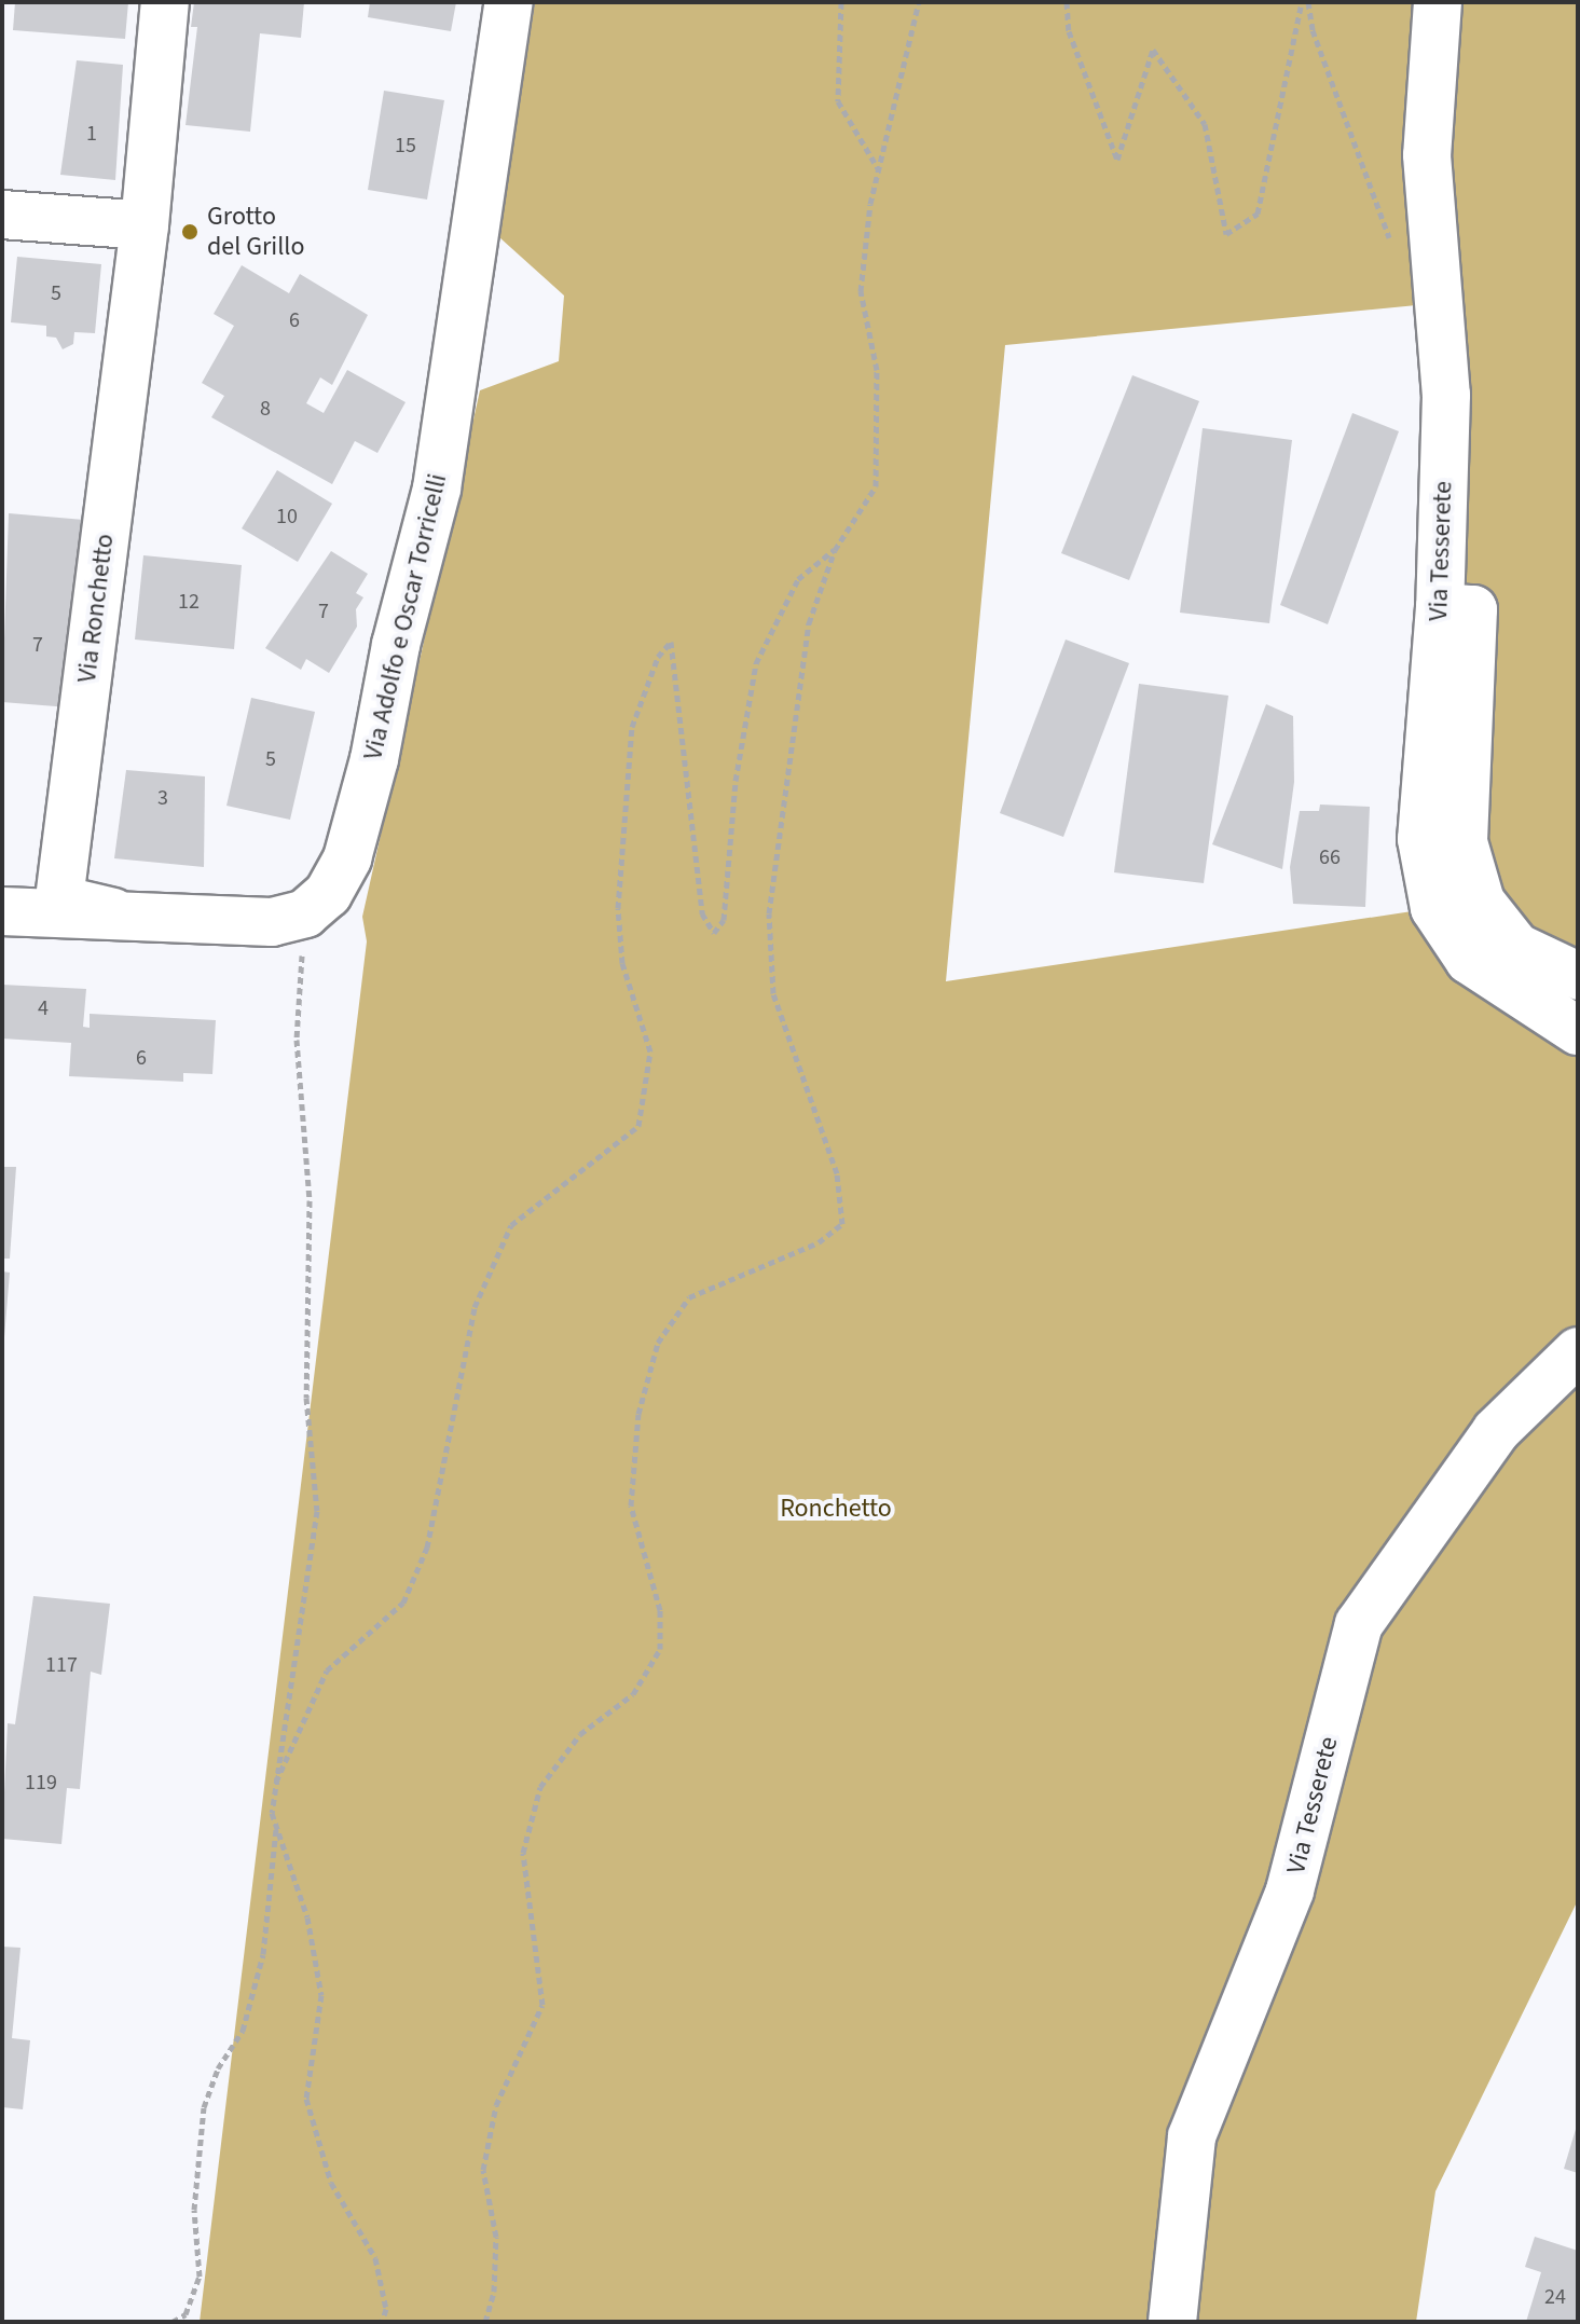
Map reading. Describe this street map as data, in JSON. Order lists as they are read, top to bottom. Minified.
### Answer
{"streets":{"street":["Via Tesserete","Via Ronchetto","Via Adolfo e Oscar Torricelli"]},"parks":["Ronchetto"],"places":["Grotto del Grillo"],"house_numbers":["1","15","5","6","8","10","12","7","7","5","3","66","4","6","117","119","24"]}
